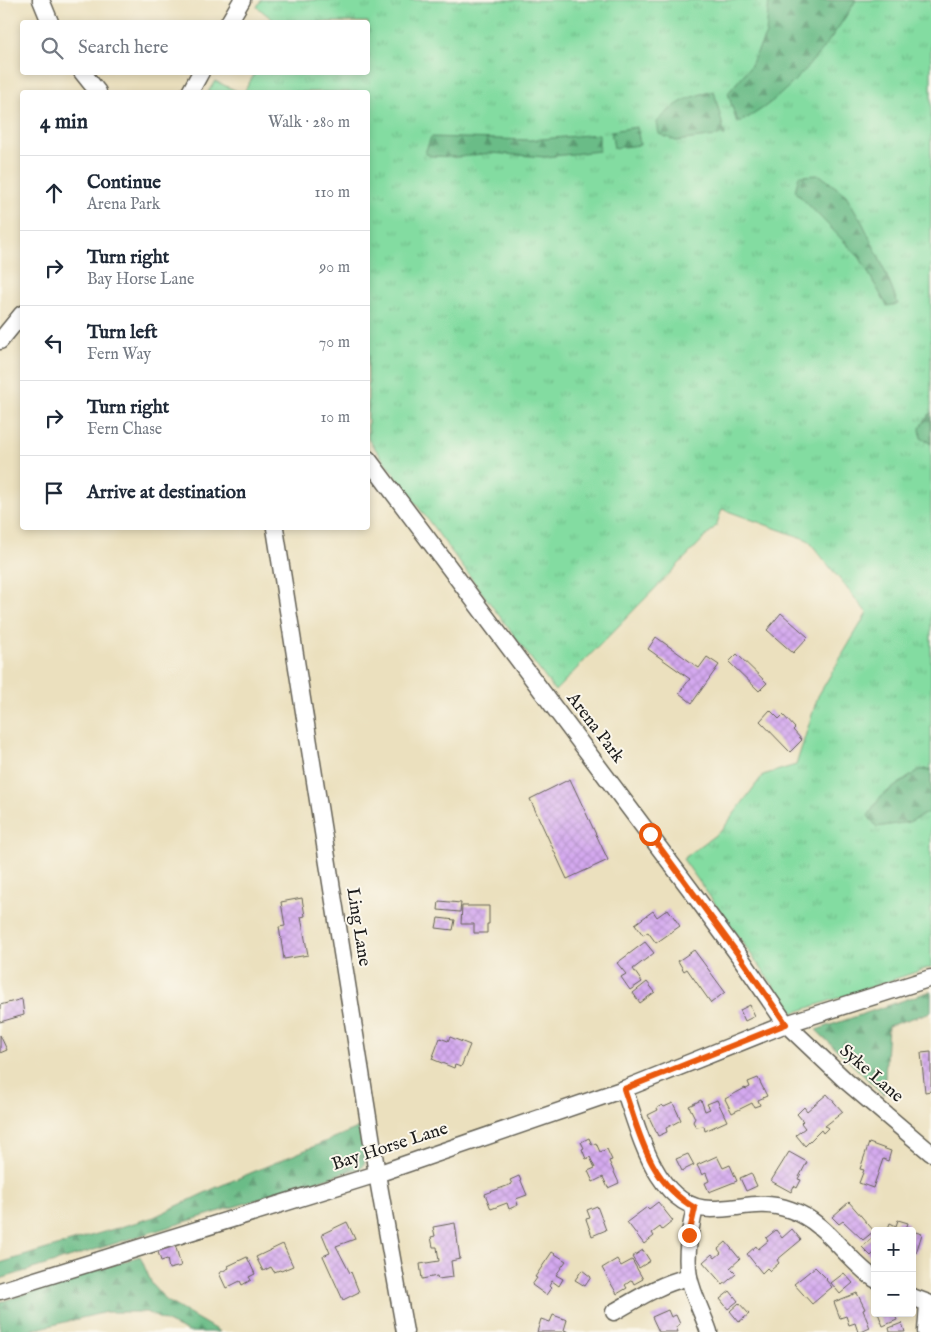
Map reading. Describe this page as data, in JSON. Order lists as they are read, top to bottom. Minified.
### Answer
{"streets":{"street":["Arena Park","Ling Lane","Syke Lane","Bay Horse Lane"]},"crossings":[["Arena Park","Syke Lane"],["Arena Park","Bay Horse Lane"],["Ling Lane","Bay Horse Lane"],["Syke Lane","Bay Horse Lane"]],"page":{"search":"Search here","heading":["4 min","Walk · 280 m"],"list":[["Continue","Arena Park","110 m"],["Turn right","Bay Horse Lane","90 m"],["Turn left","Fern Way","70 m"],["Turn right","Fern Chase","10 m"],"Arrive at destination"],"map_buttons":["+","−"]}}
